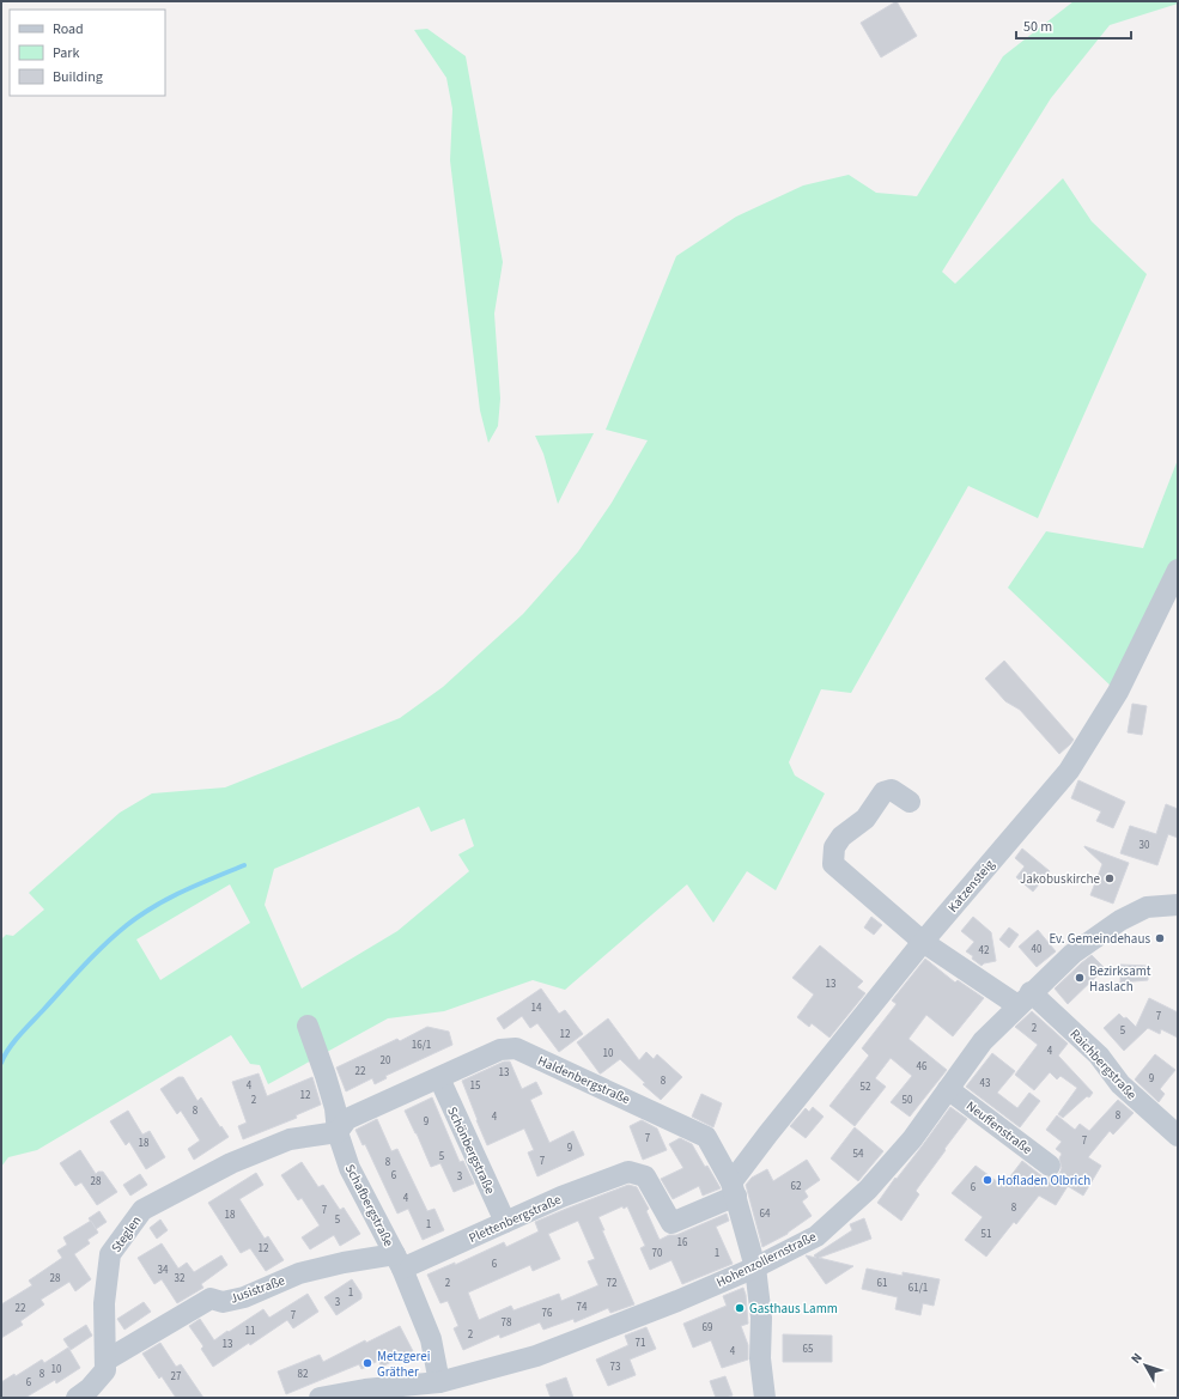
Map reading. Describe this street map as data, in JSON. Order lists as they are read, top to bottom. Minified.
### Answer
{"streets":{"street":["Katzensteig","Raichbergstraße","Haldenbergstraße","Neuffenstraße","Schönbergstraße","Schafbergstraße","Plettenbergstraße","Steglen","Hohenzollernstraße","Jusistraße"]},"crossings":[["Katzensteig","Raichbergstraße"],["Katzensteig","Haldenbergstraße"],["Katzensteig","Plettenbergstraße"],["Raichbergstraße","Hohenzollernstraße"],["Haldenbergstraße","Schönbergstraße"],["Haldenbergstraße","Schafbergstraße"],["Haldenbergstraße","Plettenbergstraße"],["Haldenbergstraße","Steglen"],["Haldenbergstraße","Hohenzollernstraße"],["Neuffenstraße","Hohenzollernstraße"],["Schönbergstraße","Plettenbergstraße"],["Schafbergstraße","Plettenbergstraße"],["Schafbergstraße","Steglen"],["Schafbergstraße","Hohenzollernstraße"],["Schafbergstraße","Jusistraße"],["Plettenbergstraße","Jusistraße"],["Steglen","Jusistraße"]],"places":["Jakobuskirche","Ev. Gemeindehaus","Bezirksamt Haslach","Hofladen Olbrich","Gasthaus Lamm","Metzgerei Gräther"],"house_numbers":["30","40","42","13","14","7","2","5","12","16/1","4","10","20","46","22","13","9","8","43","4","15","52","12","2","50","8","8","4","9","7","7","18","9","54","5","7","8","6","3","28","62","6","4","8","7","64","18","5","1","51","16","12","70","1","6","34","28","32","2","72","61","61/1","1","3","74","22","76","7","78","69","11","2","71","13","65","4","73","10","8","82","27","6"],"legend":["Road","Park","Building"],"scale_bar":"50 m","north":"top left"}
